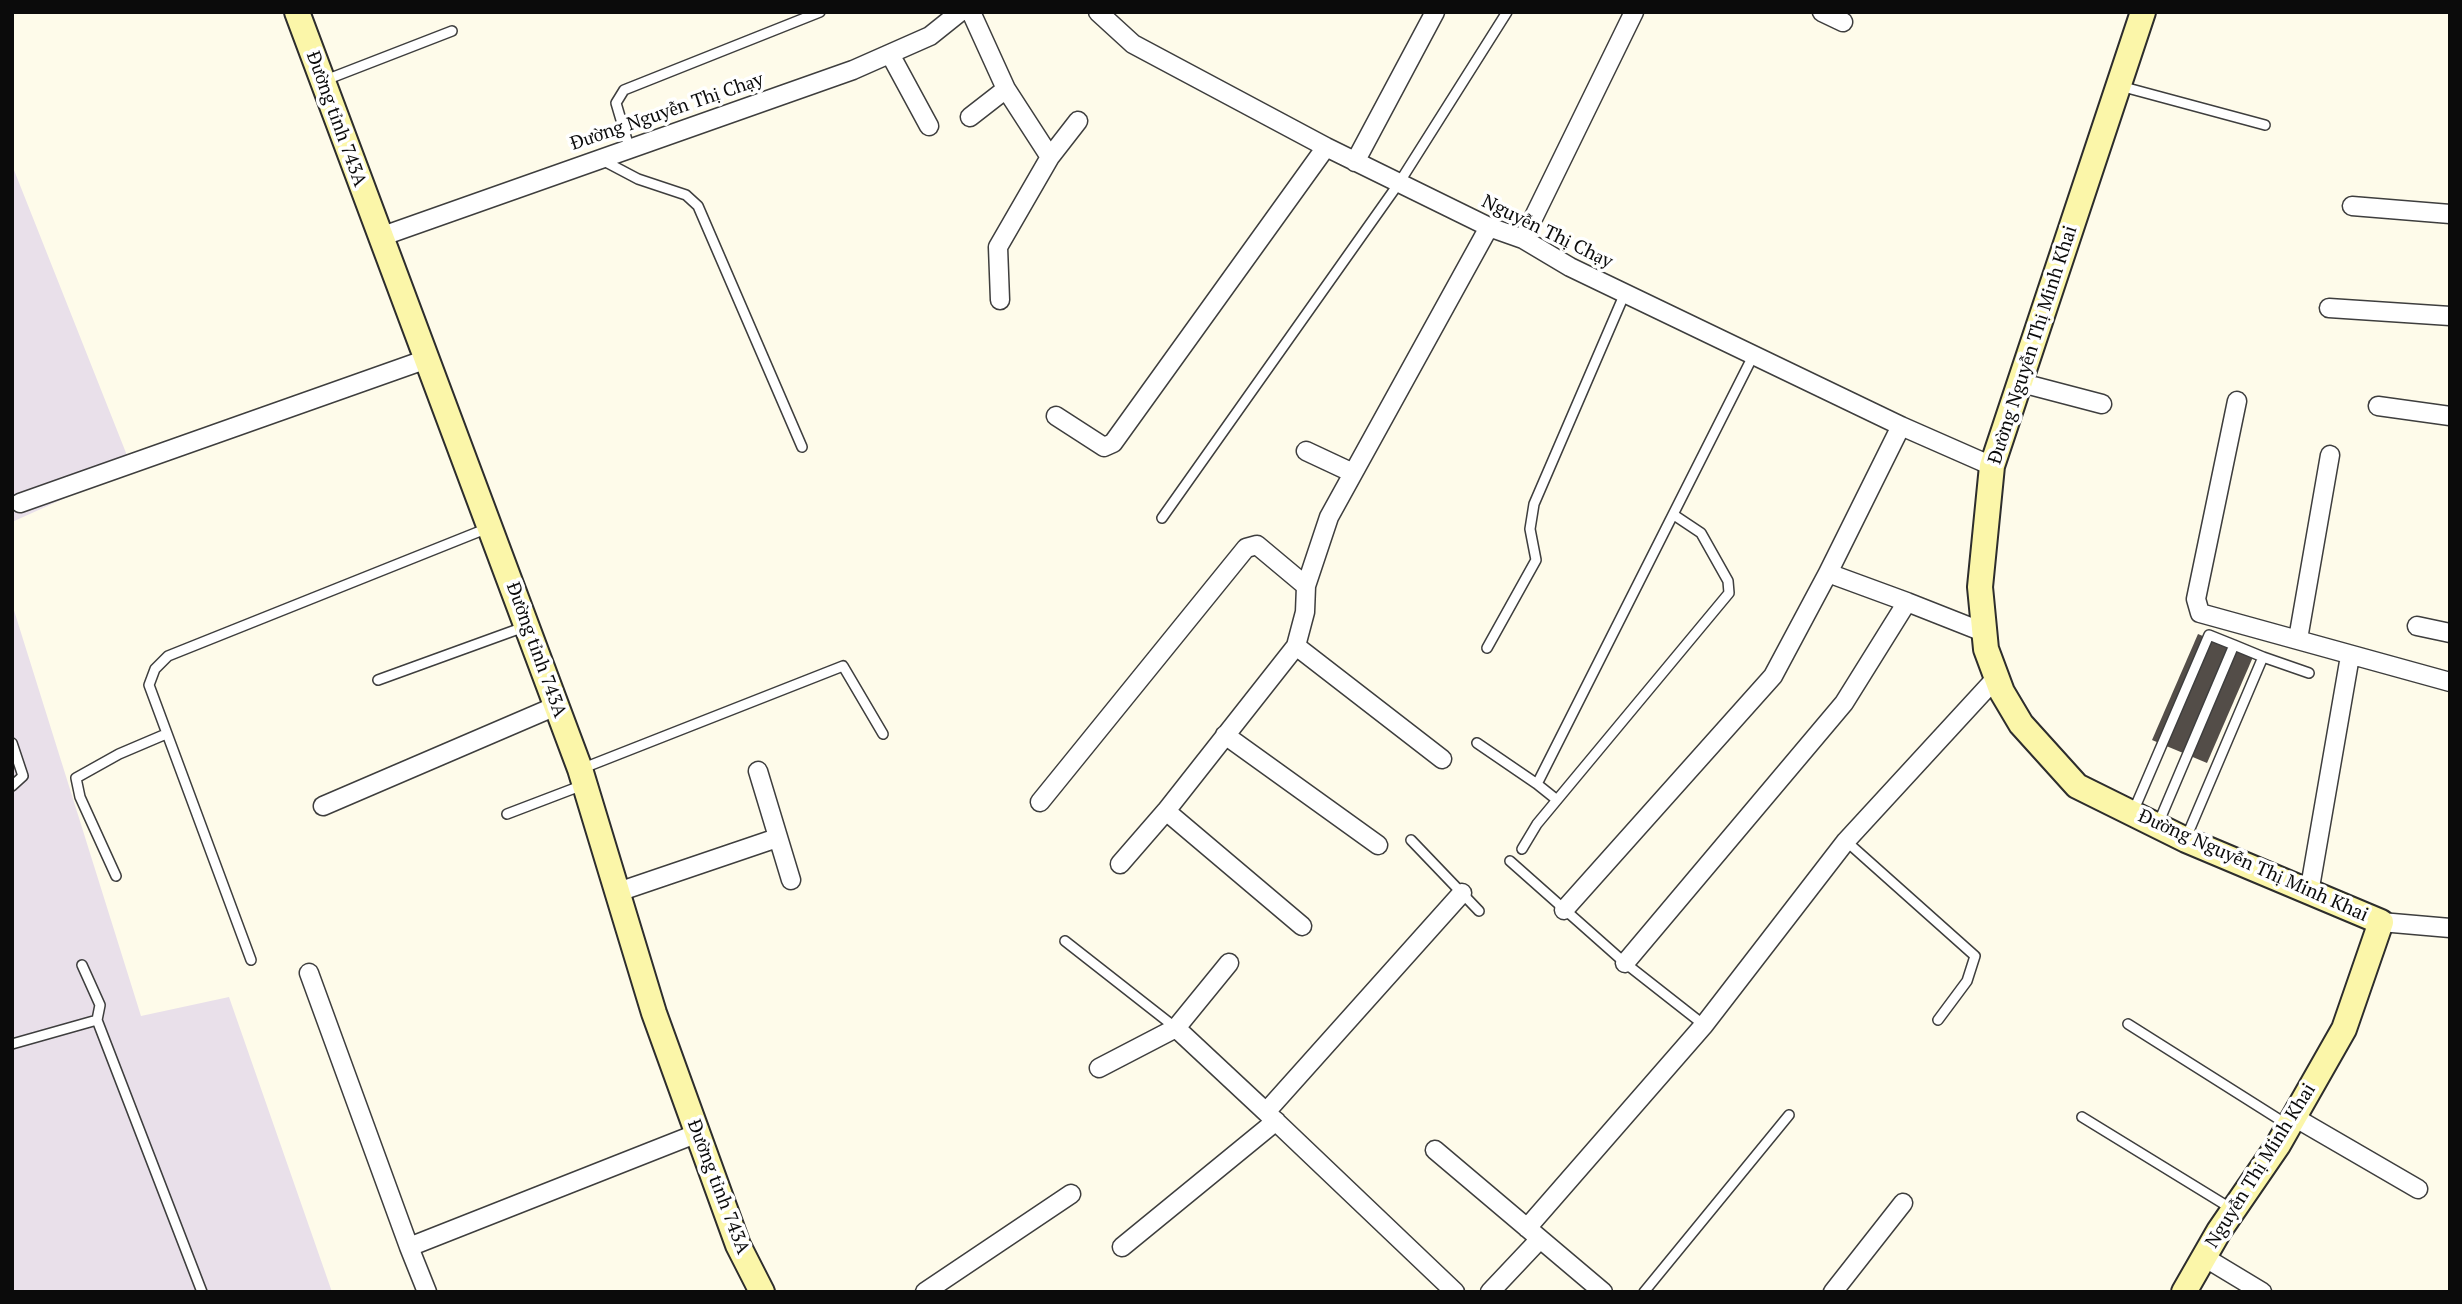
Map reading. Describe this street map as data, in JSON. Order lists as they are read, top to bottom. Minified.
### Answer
{"streets":{"main road":["Đường tỉnh 743A","Đường Nguyễn Thị Minh Khai","Nguyễn Thị Minh Khai"],"street":["Đường Nguyễn Thị Chạy","Nguyễn Thị Chạy"]},"crossings":[["Đường Nguyễn Thị Chạy","Đường tỉnh 743A"],["Nguyễn Thị Chạy","Đường Nguyễn Thị Minh Khai"],["Đường Nguyễn Thị Minh Khai","Nguyễn Thị Minh Khai"]]}
